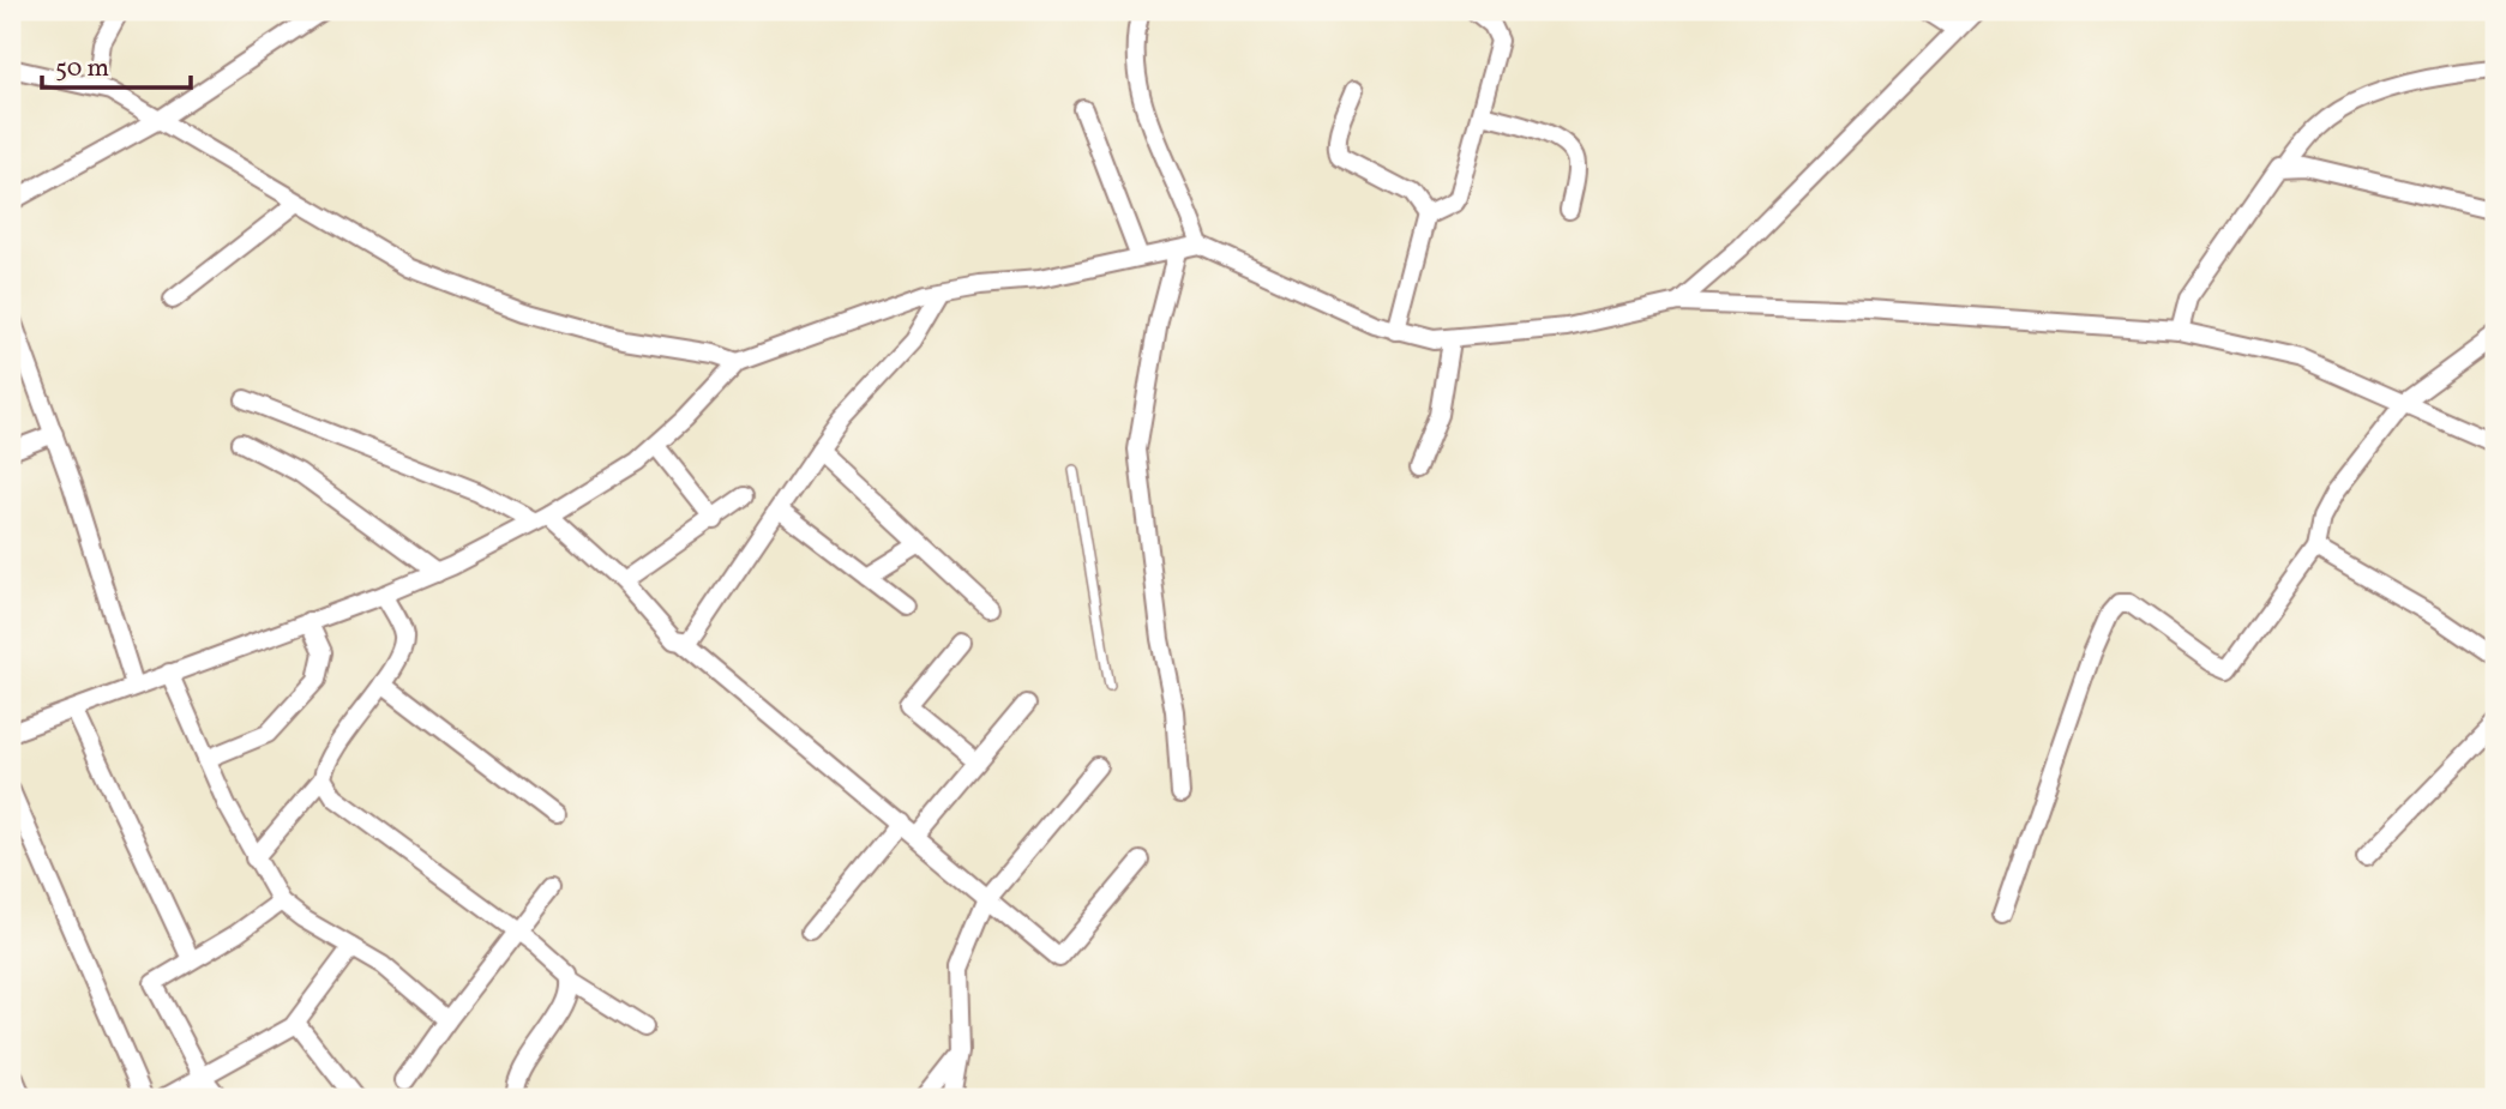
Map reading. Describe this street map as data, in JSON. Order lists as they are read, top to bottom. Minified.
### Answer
{"scale_bar":"50 m"}
